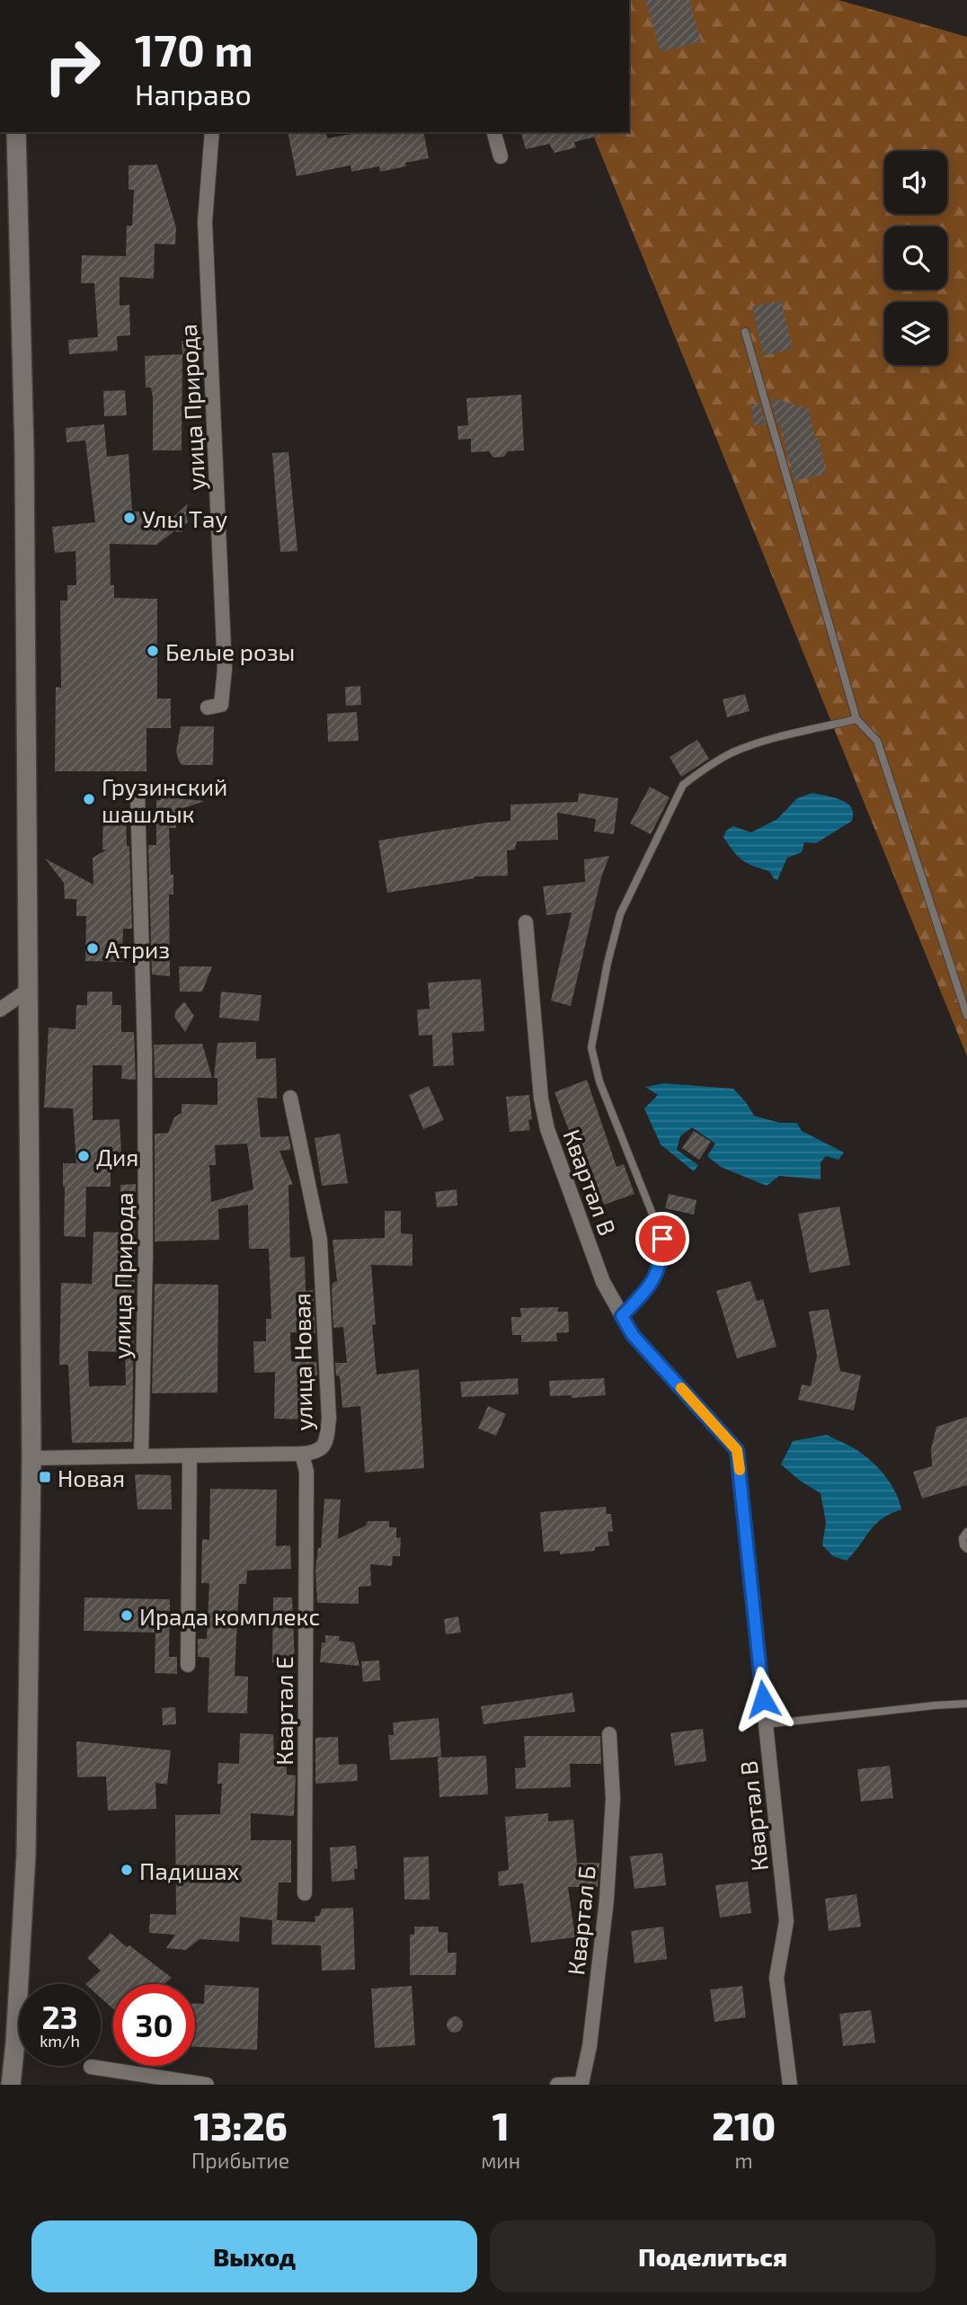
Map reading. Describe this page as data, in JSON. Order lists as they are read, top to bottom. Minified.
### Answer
{"streets":{"street":["улица Природа","Квартал В","улица Новая","Квартал Е","Квартал Б"]},"crossings":[["улица Природа","улица Новая"],["улица Новая","Квартал Е"]],"places":{"other":["Улы Тау","Белые розы","Грузинский шашлык","Атриз","Дия","Ирада комплекс","Падишах"],"transit":["Новая"]},"page":{"turn":["170 m","Направо"],"speed":"23 km/h","limit":"30","eta":["13:26","Прибытие","1","мин","210","m"],"buttons":["Выход","Поделиться"]}}
